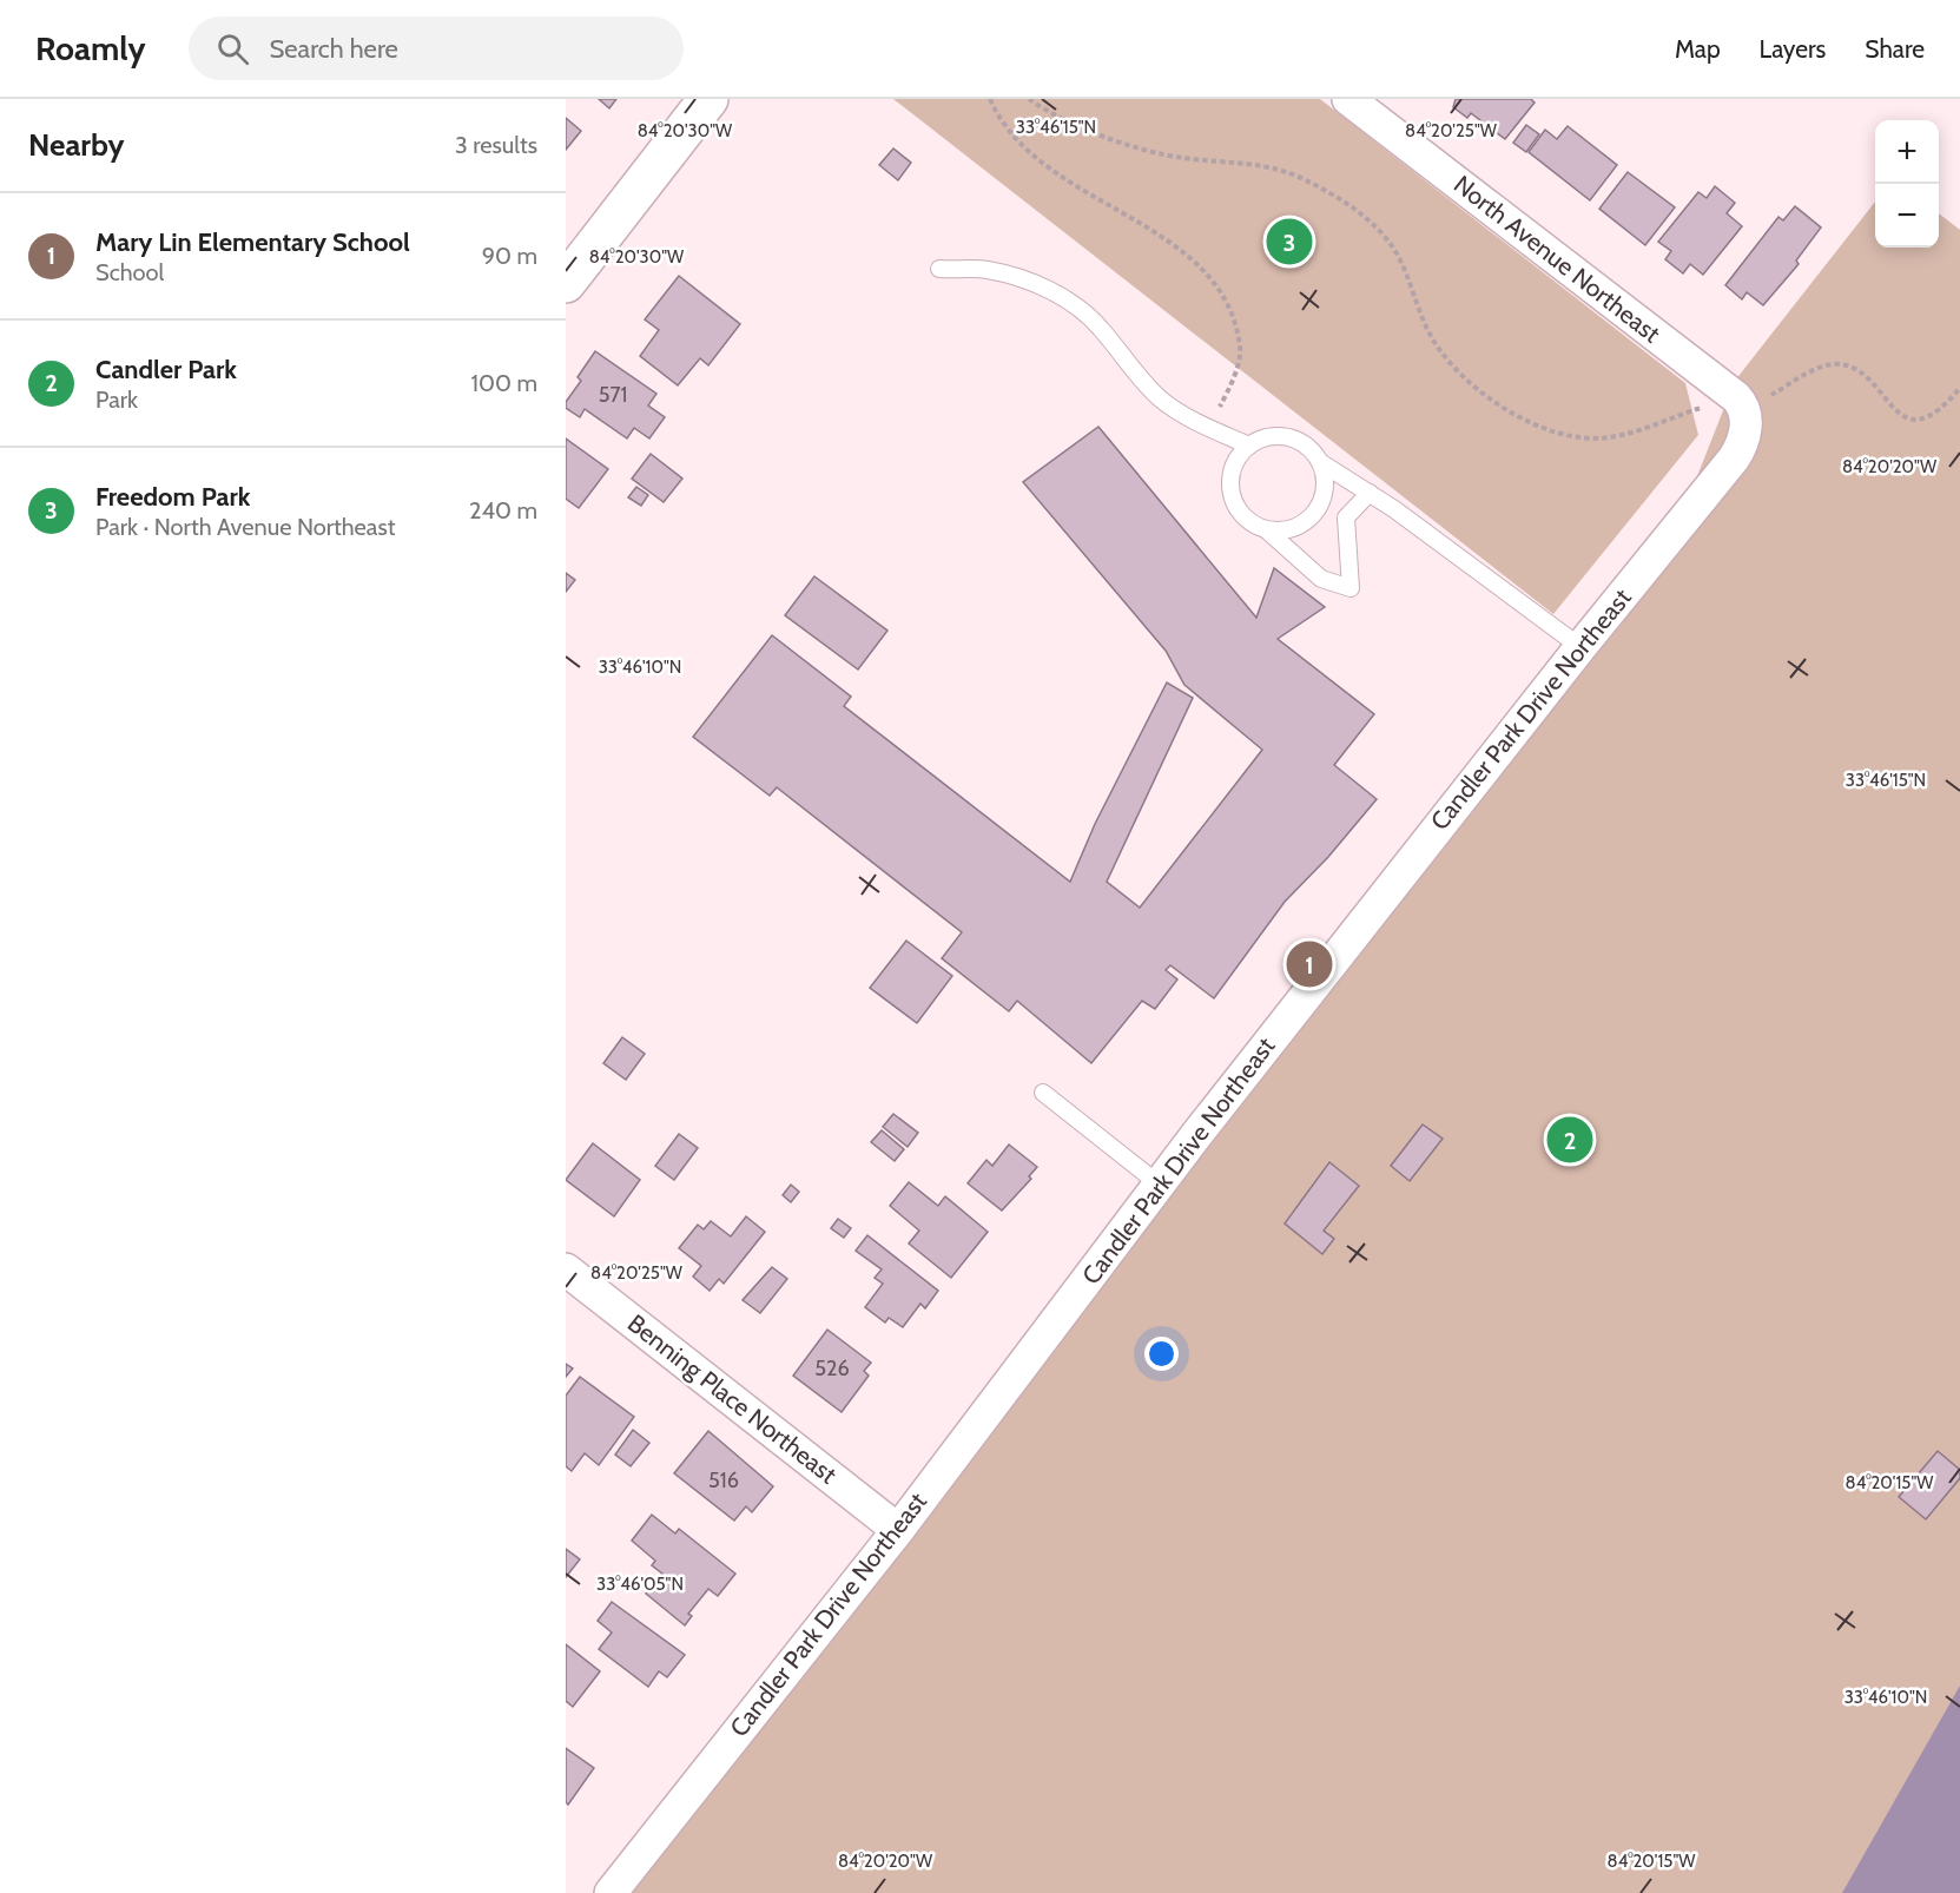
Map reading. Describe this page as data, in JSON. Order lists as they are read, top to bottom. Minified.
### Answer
{"streets":{"street":["North Avenue Northeast","Candler Park Drive Northeast","Benning Place Northeast"]},"crossings":[["North Avenue Northeast","Candler Park Drive Northeast"],["Candler Park Drive Northeast","Benning Place Northeast"]],"house_numbers":["571","526","516"],"page":{"header":"Roamly","search":"Search here","nav":["Map","Layers","Share"],"heading":["Nearby","3 results"],"map_buttons":["+","−"],"list":[{"mark":"1","name":"Mary Lin Elementary School","note":"School","value":"90 m"},{"mark":"2","name":"Candler Park","note":"Park","value":"100 m"},{"mark":"3","name":"Freedom Park","note":"Park · North Avenue Northeast","value":"240 m"}],"pins":["3","1","2"]},"coordinates":["33°46'15\"N","84°20'30\"W","84°20'25\"W","84°20'20\"W","33°46'10\"N","84°20'15\"W","33°46'05\"N"]}
